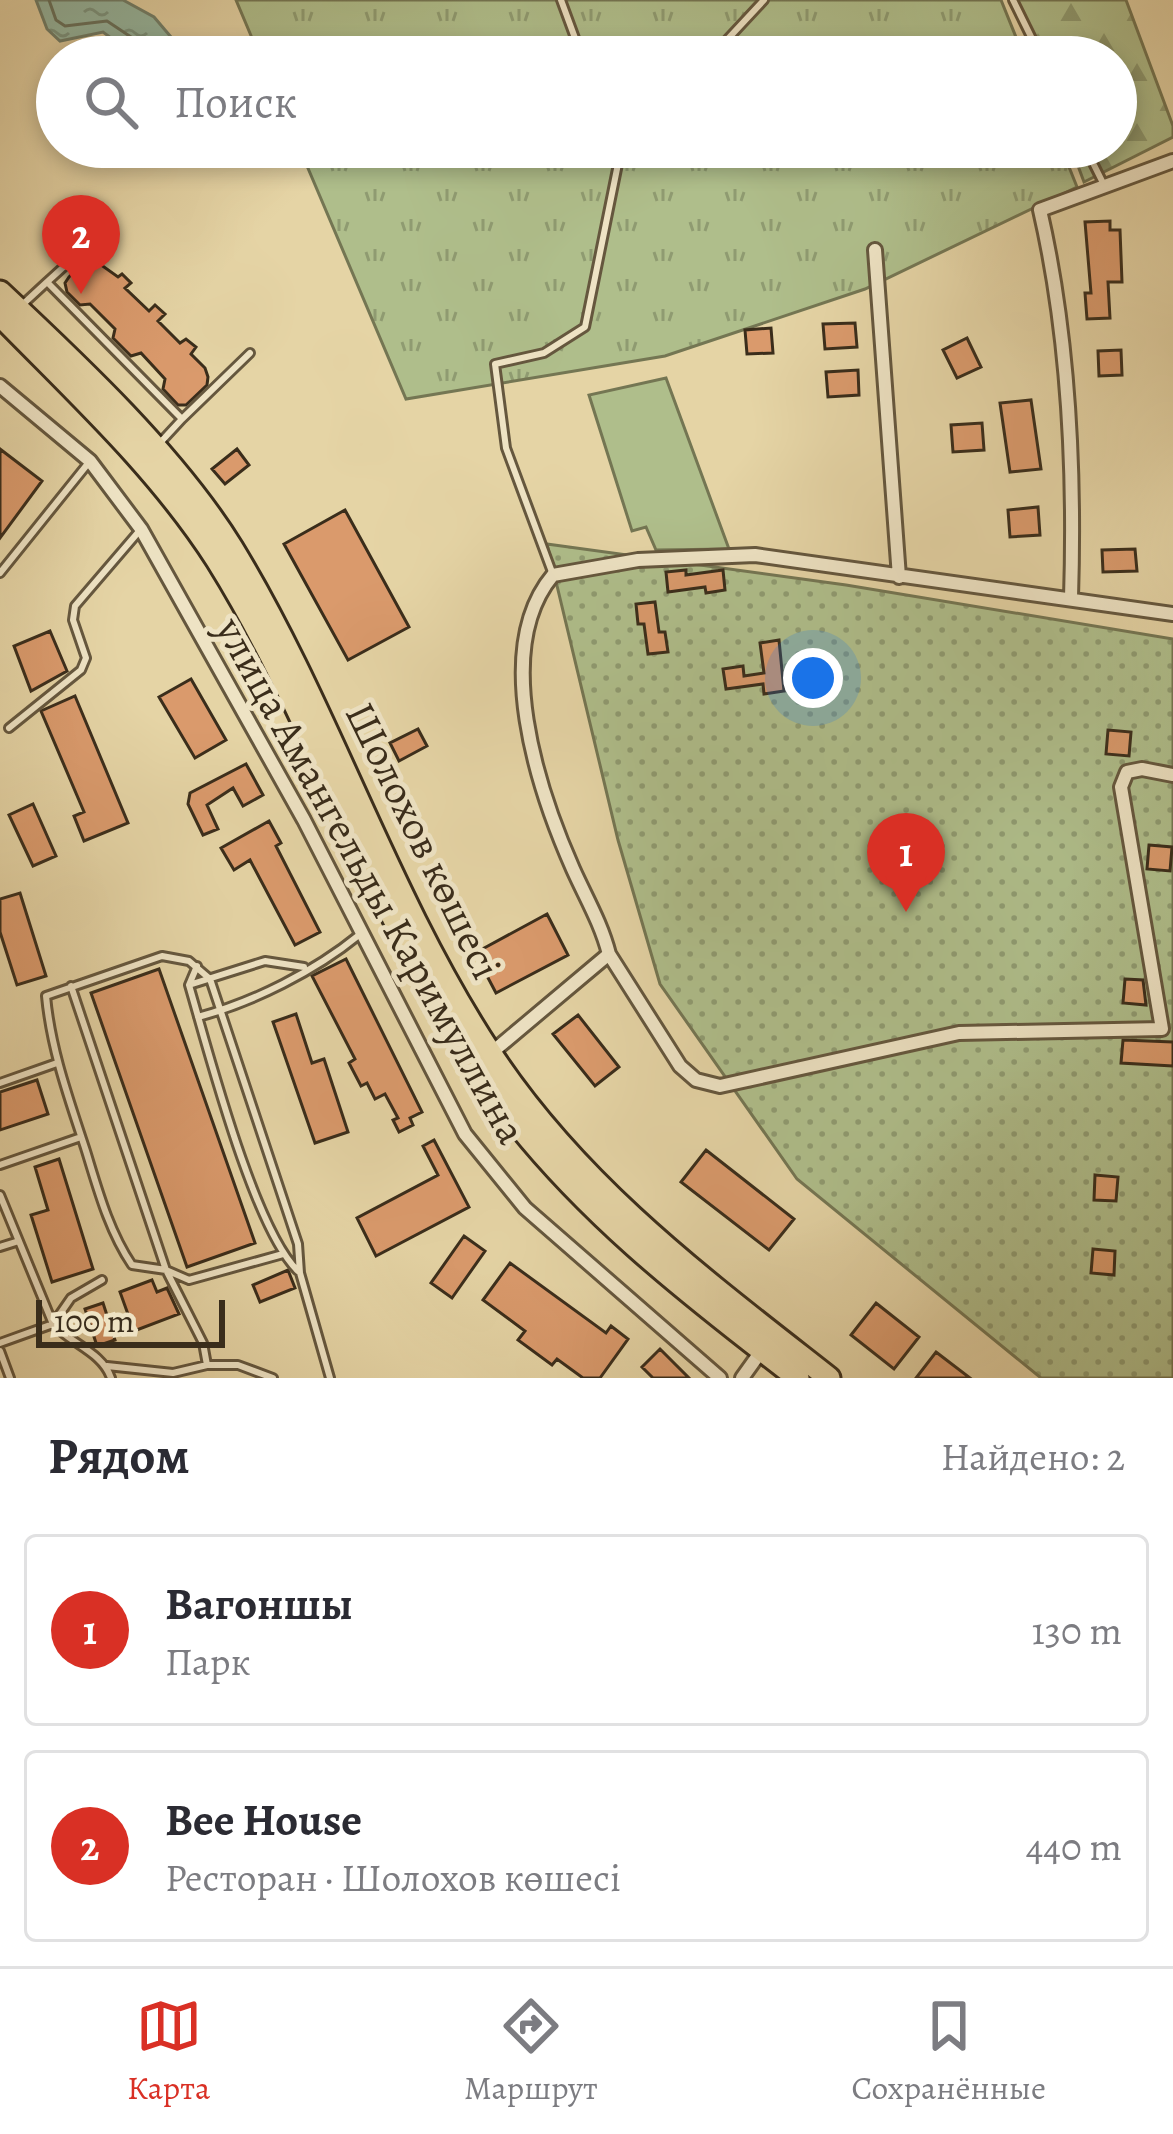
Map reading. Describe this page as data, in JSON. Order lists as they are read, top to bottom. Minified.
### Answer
{"streets":{"highway":["Шолохов көшесі"],"street":["улица Амангельды Каримуллина"]},"scale_bar":"100 m","page":{"search":"Поиск","pins":["2","1"],"scale":"100 m","heading":["Рядом","Найдено: 2"],"list":[{"mark":"1","name":"Вагоншы","note":"Парк","value":"130 m"},{"mark":"2","name":"Bee House","note":"Ресторан · Шолохов көшесі","value":"440 m"}],"nav":["Карта","Маршрут","Сохранённые"]}}
